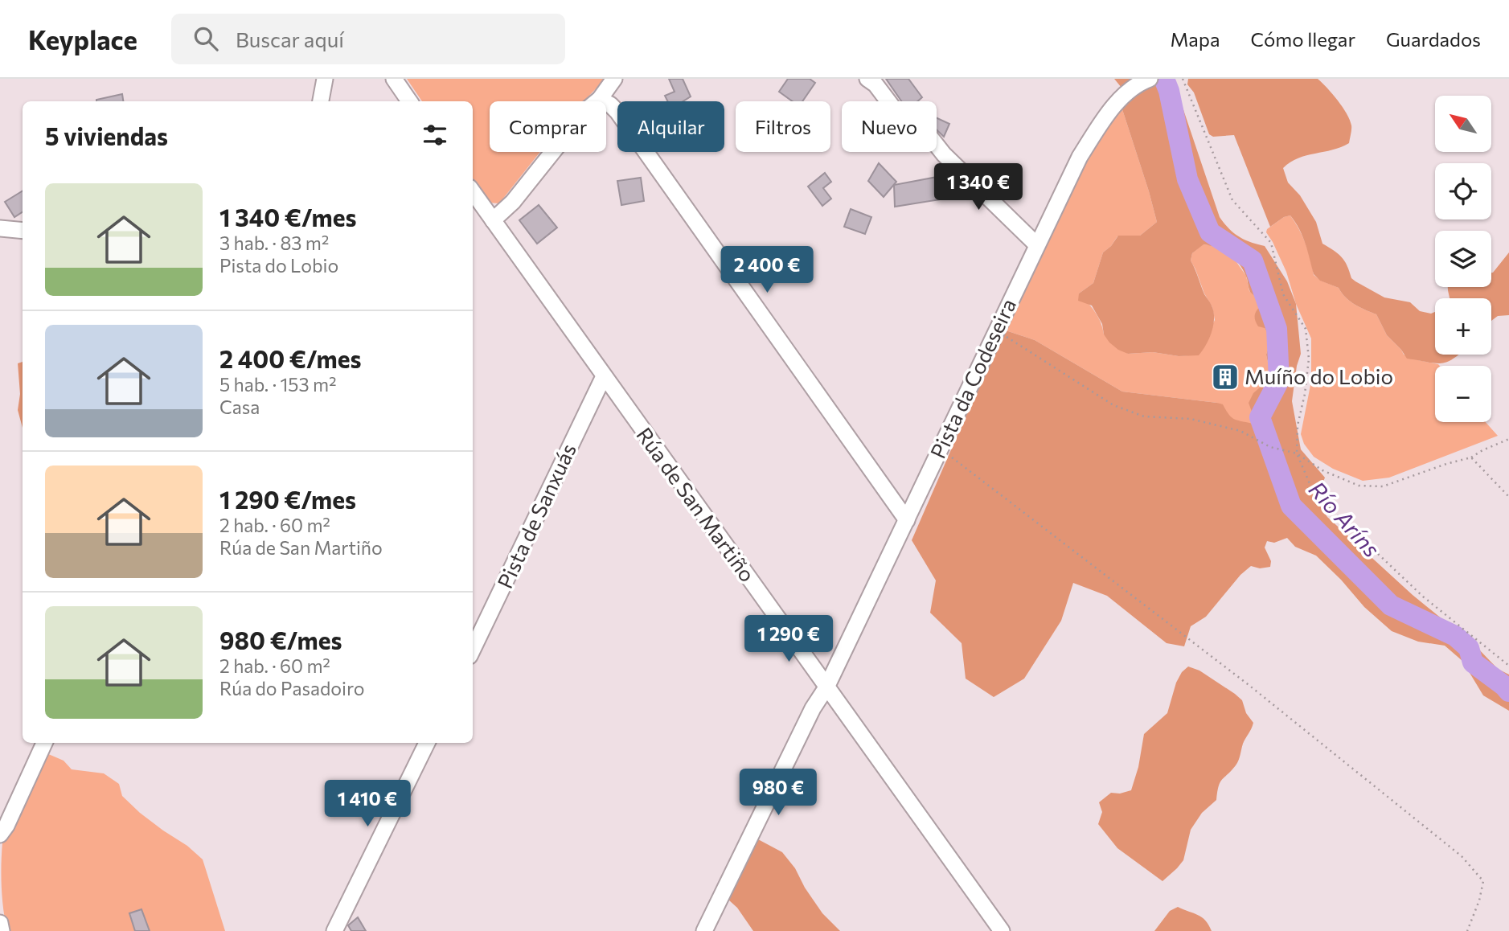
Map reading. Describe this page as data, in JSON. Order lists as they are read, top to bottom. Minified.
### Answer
{"streets":{"street":["Pista da Codeseira","Rúa de San Martiño","Pista de Sanxuás"]},"crossings":[["Pista da Codeseira","Rúa de San Martiño"],["Rúa de San Martiño","Pista de Sanxuás"]],"water":["Río Aríns"],"places":{"building":["Muíño do Lobio"]},"north":"top left","page":{"header":"Keyplace","search":"Buscar aquí","nav":["Mapa","Cómo llegar","Guardados"],"map_buttons":["+","−"],"chip":["Comprar","Alquilar","Filtros","Nuevo"],"heading":"5 viviendas","price":["1 340 €","2 400 €","1 290 €","980 €","1 410 €"],"list":[{"name":"1 340 €/mes","note":"3 hab. · 83 m² · Pista do Lobio"},{"name":"2 400 €/mes","note":"5 hab. · 153 m² · Casa"},{"name":"1 290 €/mes","note":"2 hab. · 60 m² · Rúa de San Martiño"},{"name":"980 €/mes","note":"2 hab. · 60 m² · Rúa do Pasadoiro"}]}}
